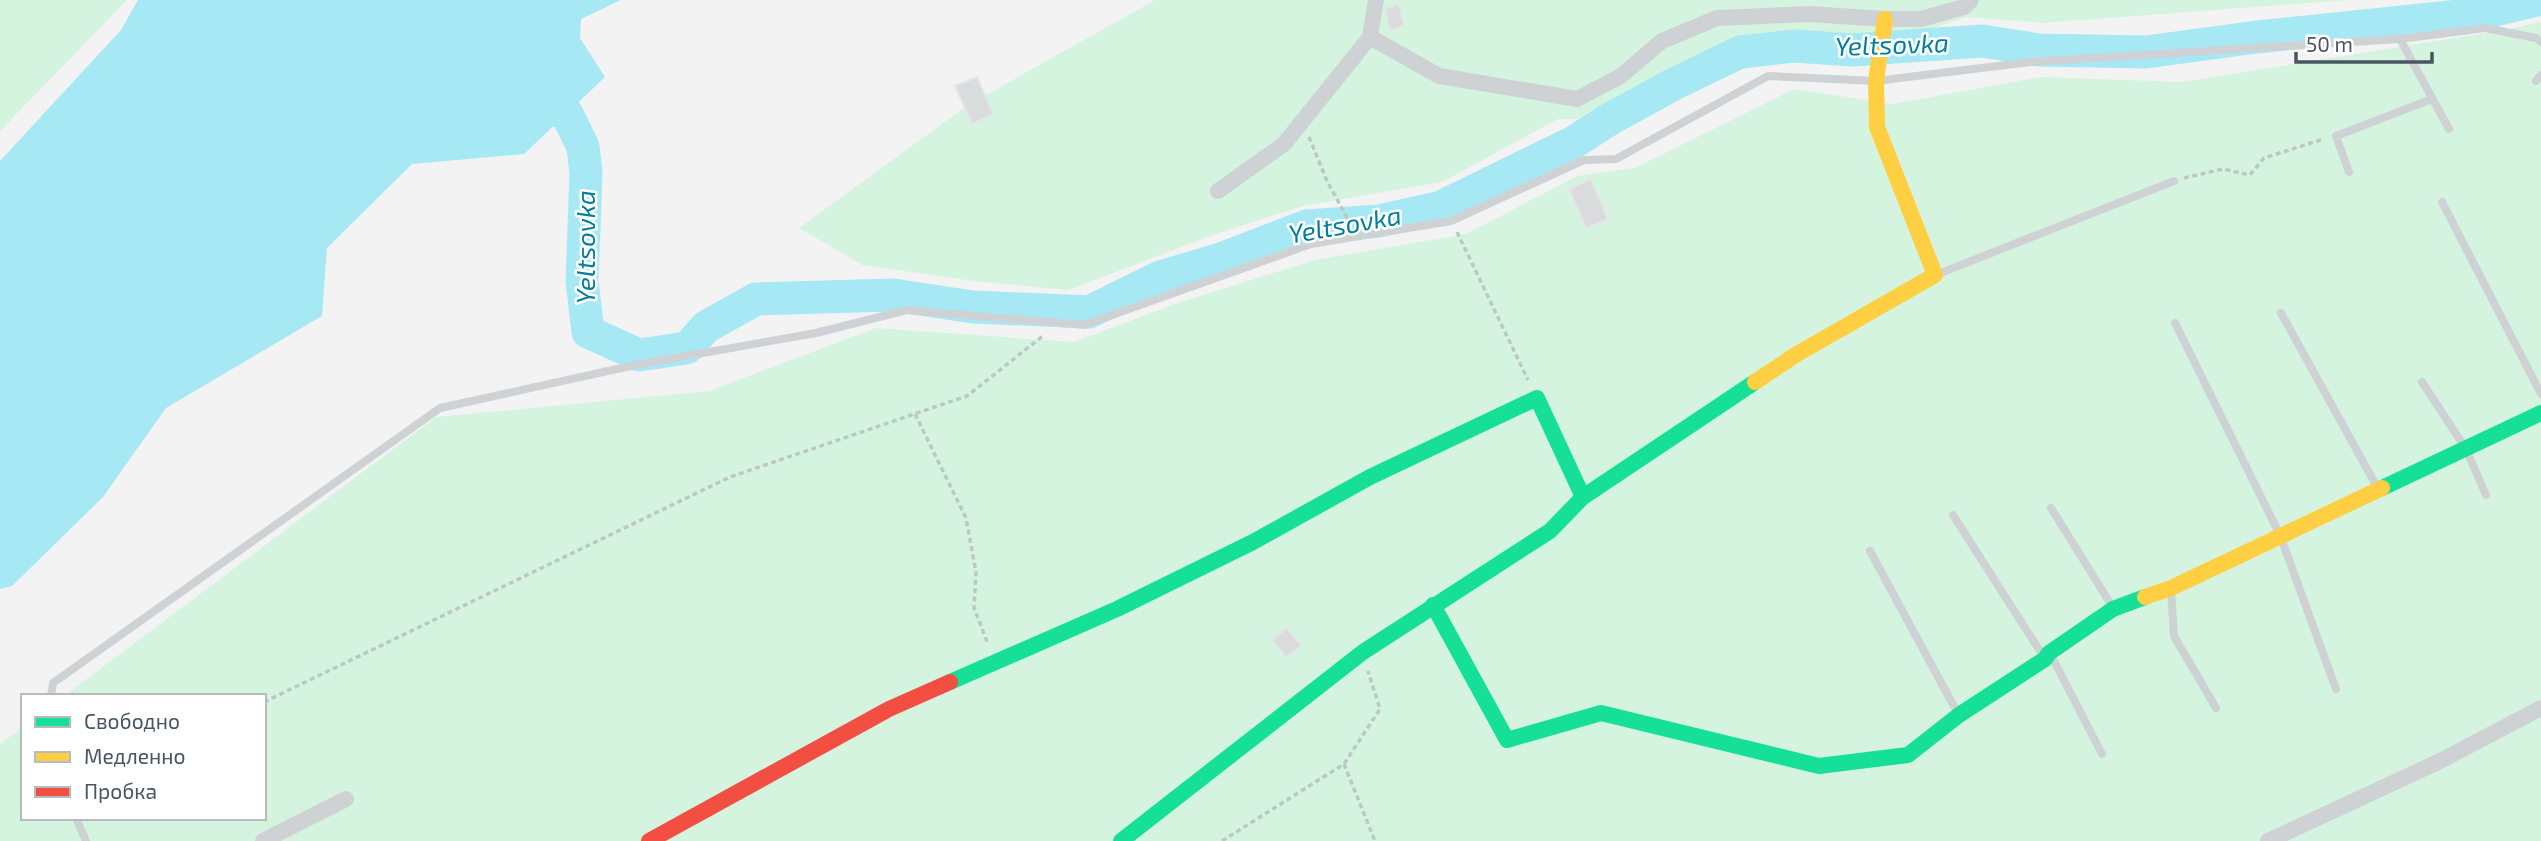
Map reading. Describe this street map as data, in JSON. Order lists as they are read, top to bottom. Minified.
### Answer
{"water":["Yeltsovka"],"legend":["Свободно","Медленно","Пробка"],"scale_bar":"50 m"}
